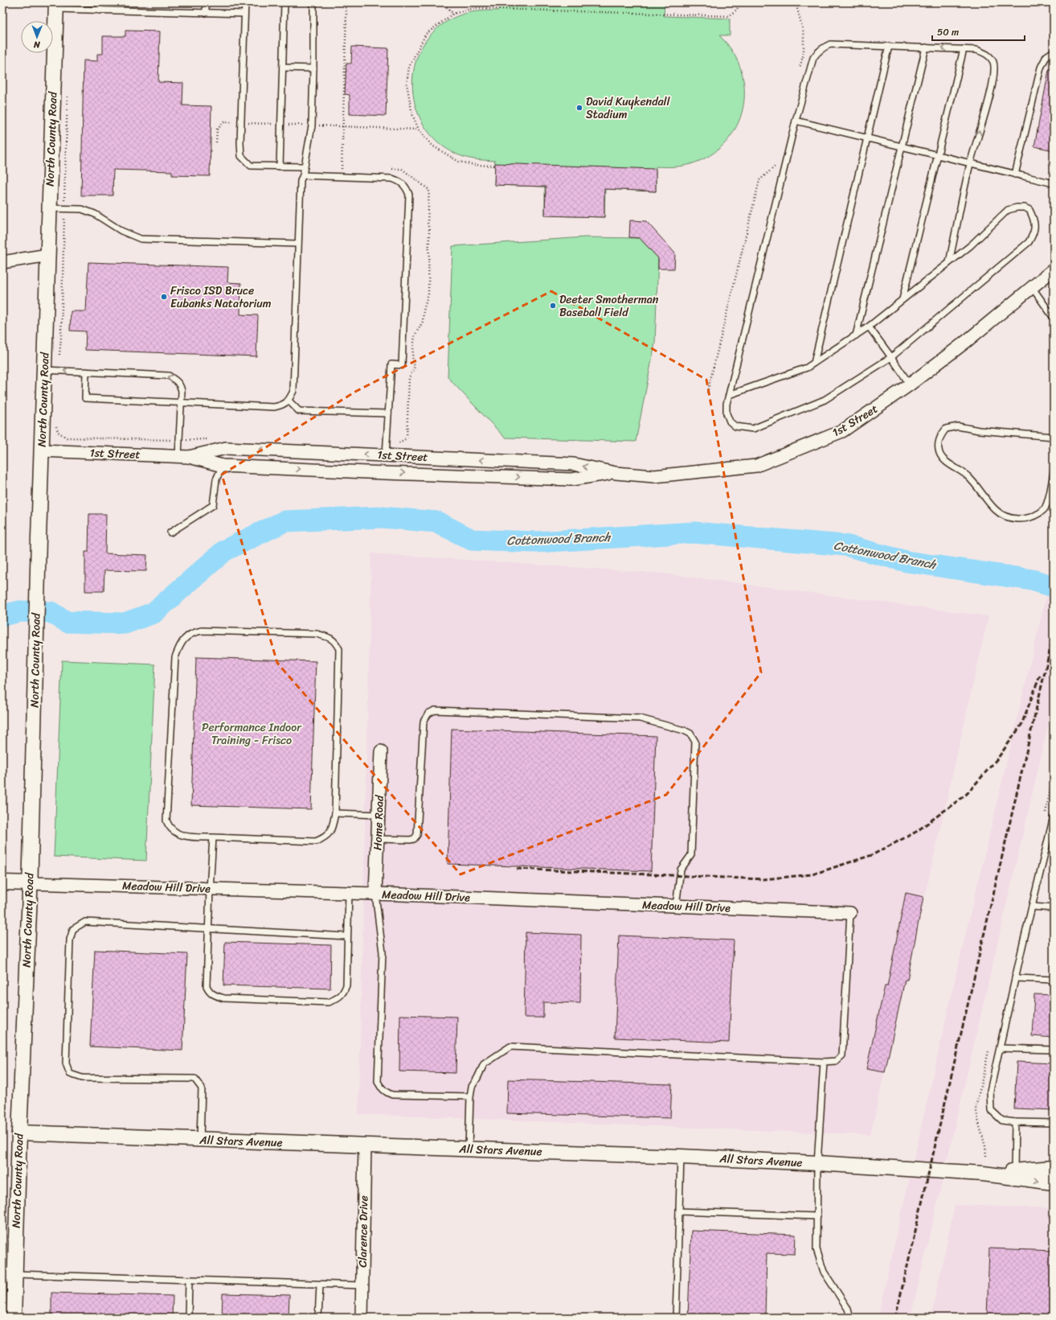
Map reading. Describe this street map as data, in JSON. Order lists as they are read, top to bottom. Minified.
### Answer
{"streets":{"street":["North County Road","1st Street","Home Road","Meadow Hill Drive","All Stars Avenue","Clarence Drive"]},"crossings":[["North County Road","1st Street"],["North County Road","Meadow Hill Drive"],["North County Road","All Stars Avenue"],["Home Road","Meadow Hill Drive"],["All Stars Avenue","Clarence Drive"]],"water":["Cottonwood Branch"],"parks":["Performance Indoor Training - Frisco"],"places":["David Kuykendall Stadium","Frisco ISD Bruce Eubanks Natatorium","Deeter Smotherman Baseball Field"],"scale_bar":"50 m","north":"bottom"}
